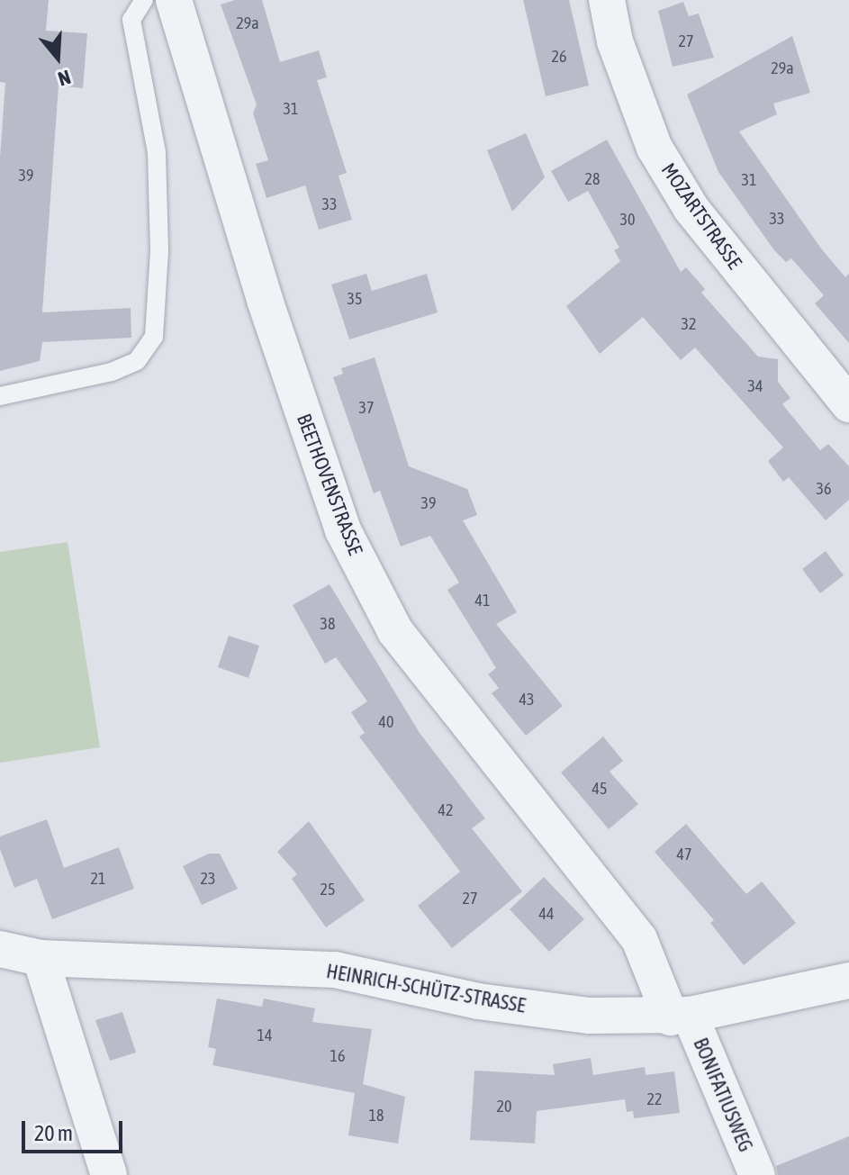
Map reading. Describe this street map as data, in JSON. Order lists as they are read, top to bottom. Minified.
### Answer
{"streets":{"street":["MOZARTSTRASSE","BEETHOVENSTRASSE","HEINRICH-SCHÜTZ-STRASSE","BONIFATIUSWEG"]},"crossings":[["BEETHOVENSTRASSE","HEINRICH-SCHÜTZ-STRASSE"],["BEETHOVENSTRASSE","BONIFATIUSWEG"],["HEINRICH-SCHÜTZ-STRASSE","BONIFATIUSWEG"]],"house_numbers":["29a","27","26","29a","31","39","28","31","33","33","30","35","32","34","37","36","39","41","38","43","40","45","42","47","21","23","25","27","44","14","16","22","20","18"],"scale_bar":"20 m","north":"bottom"}
